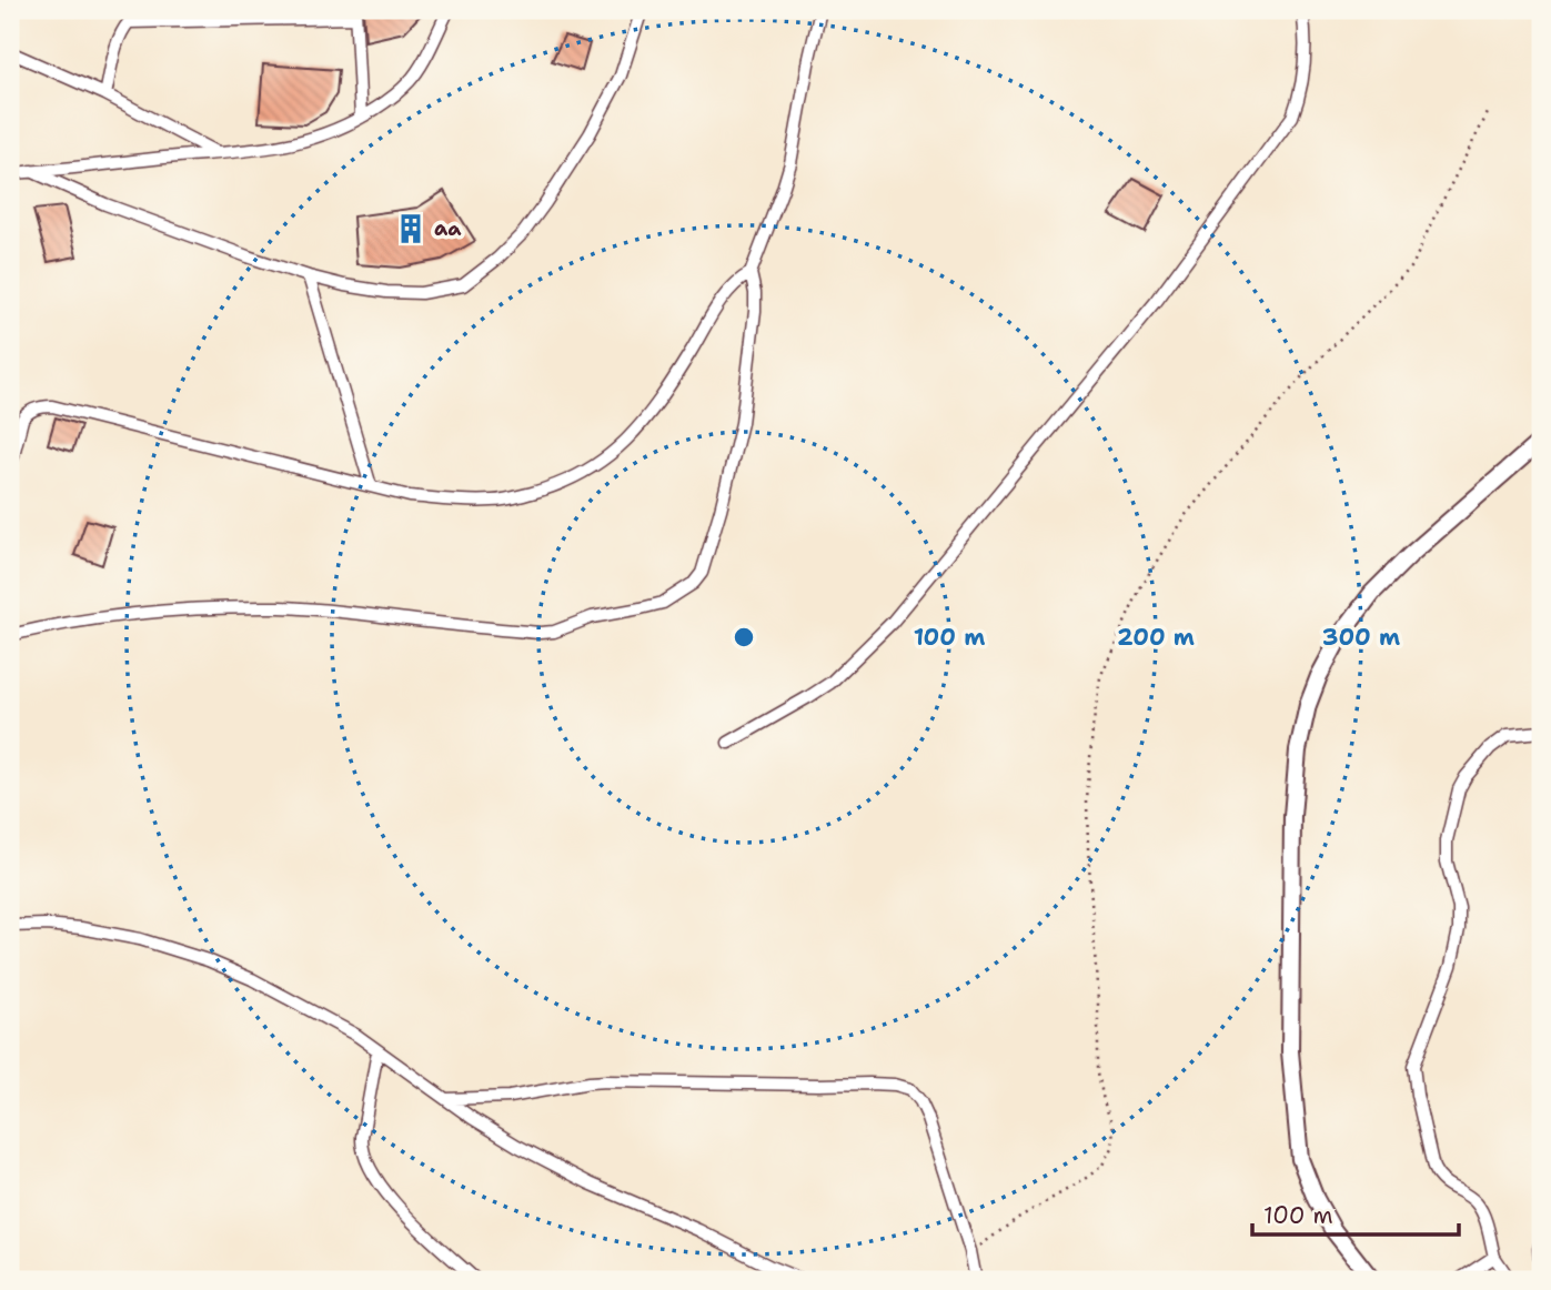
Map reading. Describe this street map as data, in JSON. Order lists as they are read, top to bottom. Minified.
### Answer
{"places":{"building":["aa"]},"scale_bar":"100 m","rings":["100 m","200 m","300 m"]}
